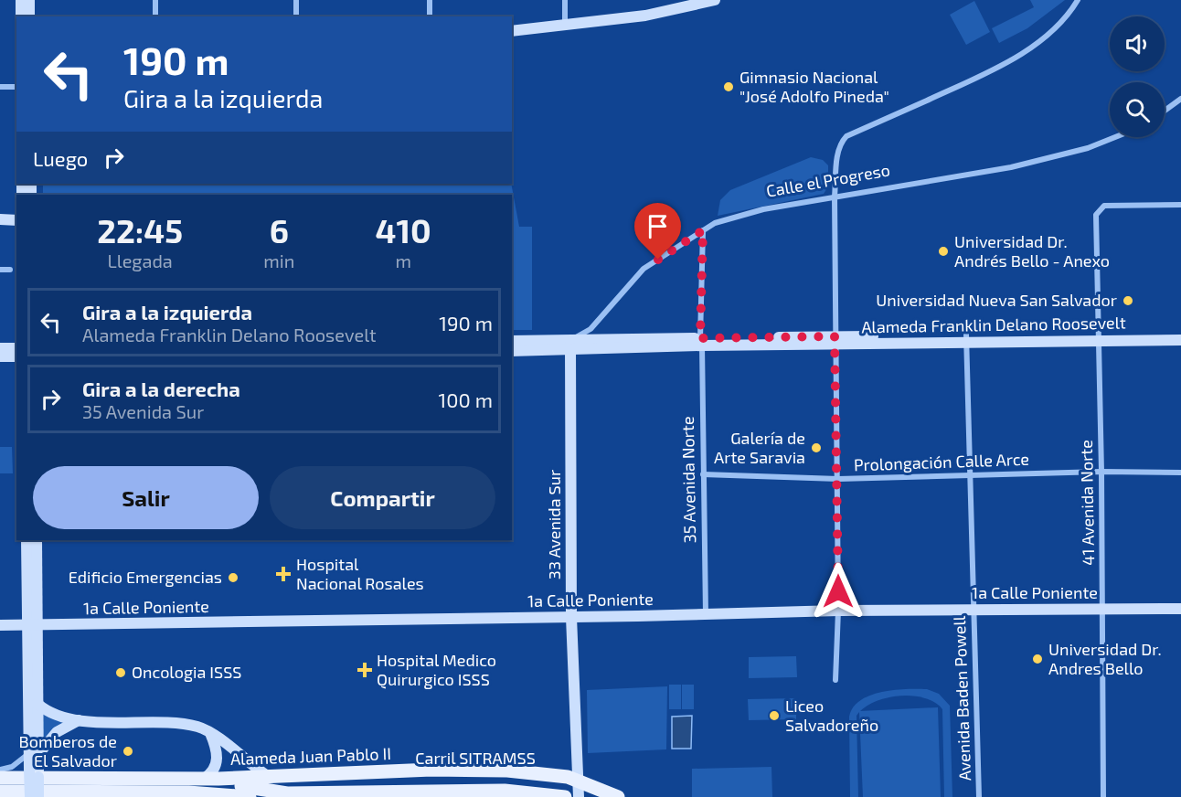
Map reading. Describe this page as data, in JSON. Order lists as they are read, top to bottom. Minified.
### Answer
{"streets":{"main road":["Alameda Juan Pablo II","Carril SITRAMSS"],"street":["Calle el Progreso","Alameda Franklin Delano Roosevelt","Prolongación Calle Arce","35 Avenida Norte","41 Avenida Norte","33 Avenida Sur","1a Calle Poniente","Avenida Baden Powell"]},"crossings":[["Calle el Progreso","Alameda Franklin Delano Roosevelt"],["Calle el Progreso","35 Avenida Norte"],["Calle el Progreso","33 Avenida Sur"],["Alameda Franklin Delano Roosevelt","35 Avenida Norte"],["Alameda Franklin Delano Roosevelt","41 Avenida Norte"],["Alameda Franklin Delano Roosevelt","33 Avenida Sur"],["Alameda Franklin Delano Roosevelt","Avenida Baden Powell"],["Prolongación Calle Arce","35 Avenida Norte"],["Prolongación Calle Arce","41 Avenida Norte"],["Prolongación Calle Arce","Avenida Baden Powell"],["35 Avenida Norte","1a Calle Poniente"],["41 Avenida Norte","1a Calle Poniente"],["33 Avenida Sur","1a Calle Poniente"],["33 Avenida Sur","Alameda Juan Pablo II"],["33 Avenida Sur","Carril SITRAMSS"],["1a Calle Poniente","Avenida Baden Powell"],["Alameda Juan Pablo II","Carril SITRAMSS"]],"places":{"other":["Gimnasio Nacional \"José Adolfo Pineda\"","Universidad Dr. Andrés Bello - Anexo","Universidad Nueva San Salvador","Galería de Arte Saravia","Edificio Emergencias","Universidad Dr. Andres Bello","Oncologia ISSS","Liceo Salvadoreño","Bomberos de El Salvador"],"health":["Hospital Nacional Rosales","Hospital Medico Quirurgico ISSS"]},"page":{"turn":["190 m","Gira a la izquierda"],"then":"Luego","eta":["22:45","Llegada","6","min","410","m"],"list":[{"name":"Gira a la izquierda","note":"Alameda Franklin Delano Roosevelt","value":"190 m"},{"name":"Gira a la derecha","note":"35 Avenida Sur","value":"100 m"}],"buttons":["Salir","Compartir"]}}
